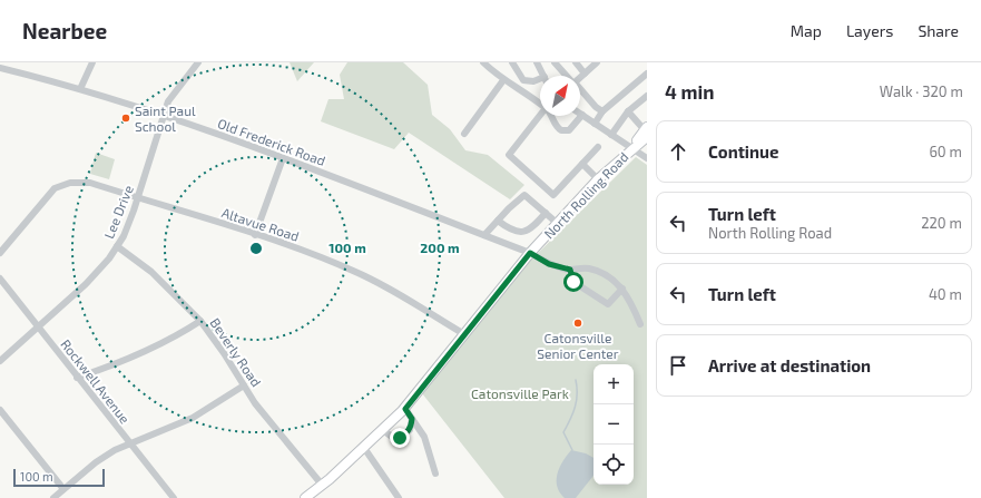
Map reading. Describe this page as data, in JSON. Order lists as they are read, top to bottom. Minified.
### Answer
{"streets":{"main road":["North Rolling Road"],"street":["Old Frederick Road","Lee Drive","Altavue Road","Beverly Road","Rockwell Avenue"]},"crossings":[["Old Frederick Road","North Rolling Road"],["Old Frederick Road","Lee Drive"],["North Rolling Road","Altavue Road"],["North Rolling Road","Beverly Road"],["Lee Drive","Altavue Road"],["Lee Drive","Beverly Road"],["Lee Drive","Rockwell Avenue"]],"parks":["Catonsville Park"],"places":["Saint Paul School","Catonsville Senior Center"],"scale_bar":"100 m","north":"top right","page":{"header":"Nearbee","nav":["Map","Layers","Share"],"heading":["4 min","Walk · 320 m"],"list":[["Continue","60 m"],["Turn left","North Rolling Road","220 m"],["Turn left","40 m"],"Arrive at destination"],"map_buttons":["+","−"],"scale":"100 m"},"rings":["100 m","200 m"]}
